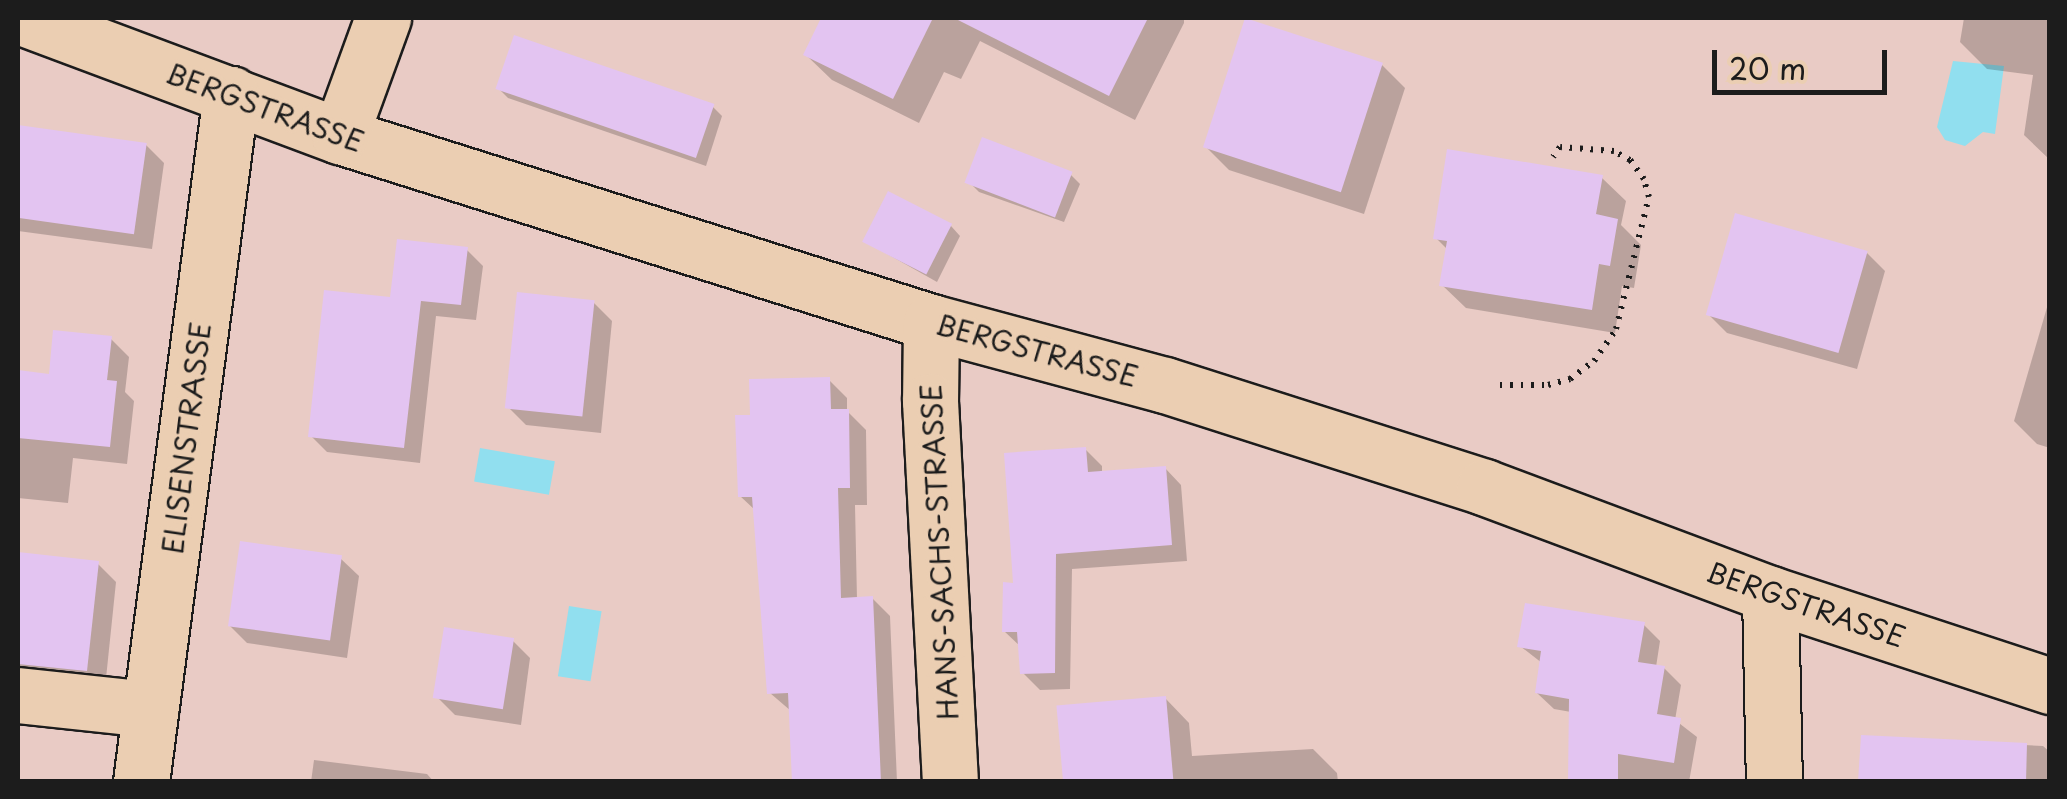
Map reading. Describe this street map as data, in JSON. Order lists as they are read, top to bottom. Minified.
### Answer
{"streets":{"street":["BERGSTRASSE","ELISENSTRASSE","HANS-SACHS-STRASSE"]},"crossings":[["BERGSTRASSE","ELISENSTRASSE"],["BERGSTRASSE","HANS-SACHS-STRASSE"]],"scale_bar":"20 m"}
